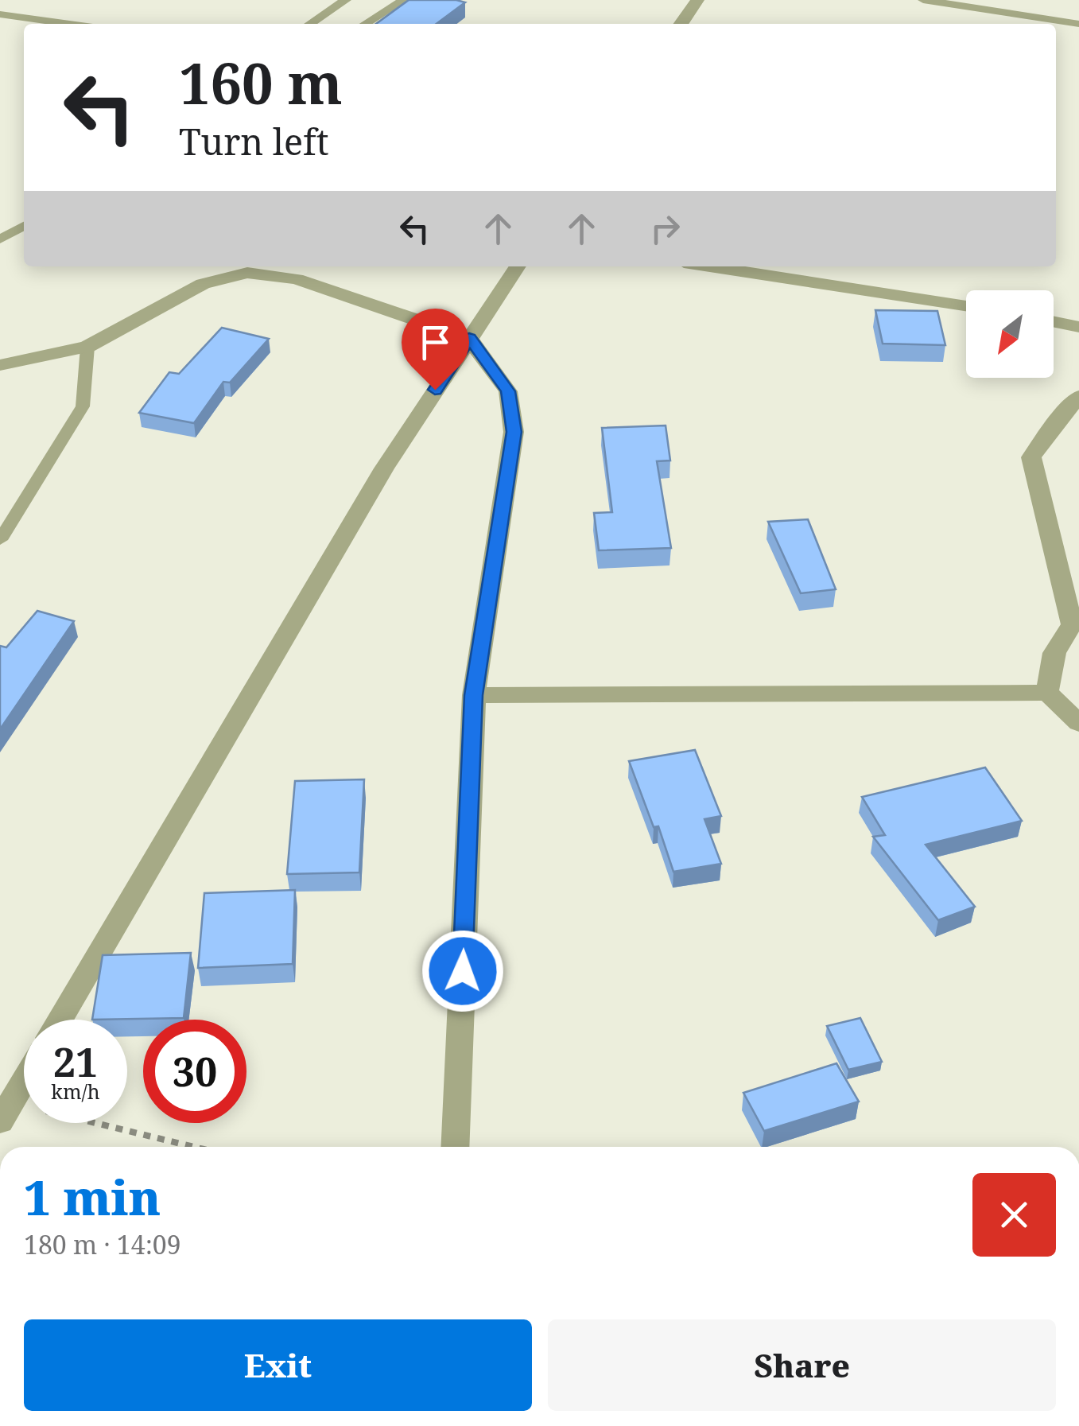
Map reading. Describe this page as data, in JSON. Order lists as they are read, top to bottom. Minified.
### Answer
{"north":"bottom left","page":{"turn":["160 m","Turn left"],"speed":"21 km/h","limit":"30","heading":["1 min","180 m · 14:09"],"buttons":["Exit","Share"]}}
